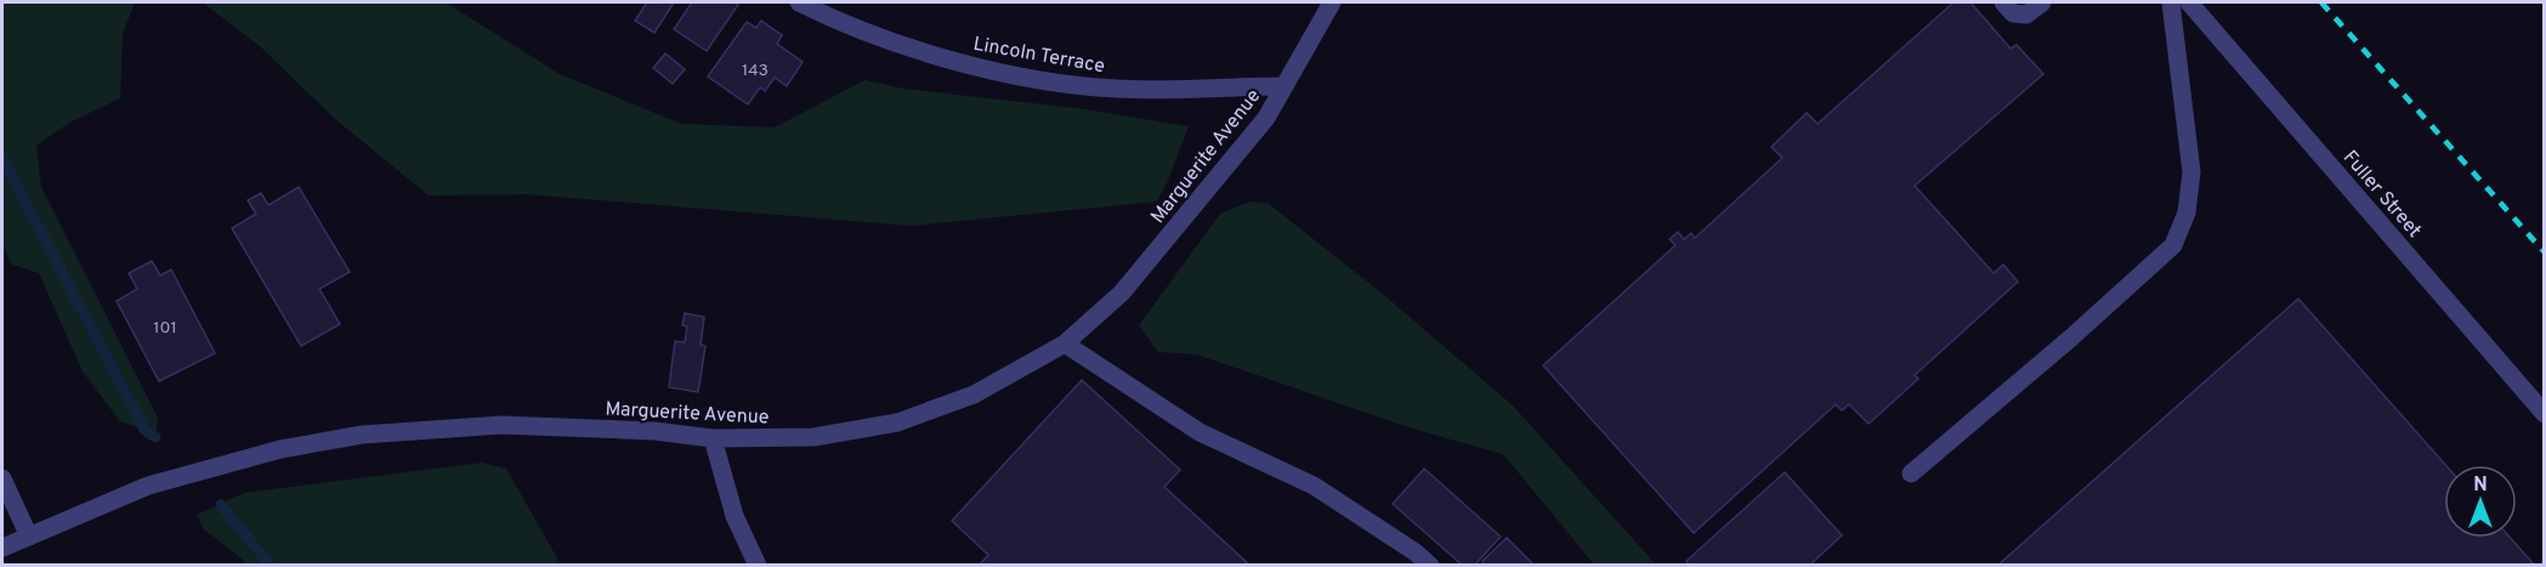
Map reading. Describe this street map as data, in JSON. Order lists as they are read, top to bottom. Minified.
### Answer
{"streets":{"street":["Lincoln Terrace","Marguerite Avenue","Fuller Street"]},"crossings":[["Lincoln Terrace","Marguerite Avenue"]],"house_numbers":["143","101"],"north":"top"}
